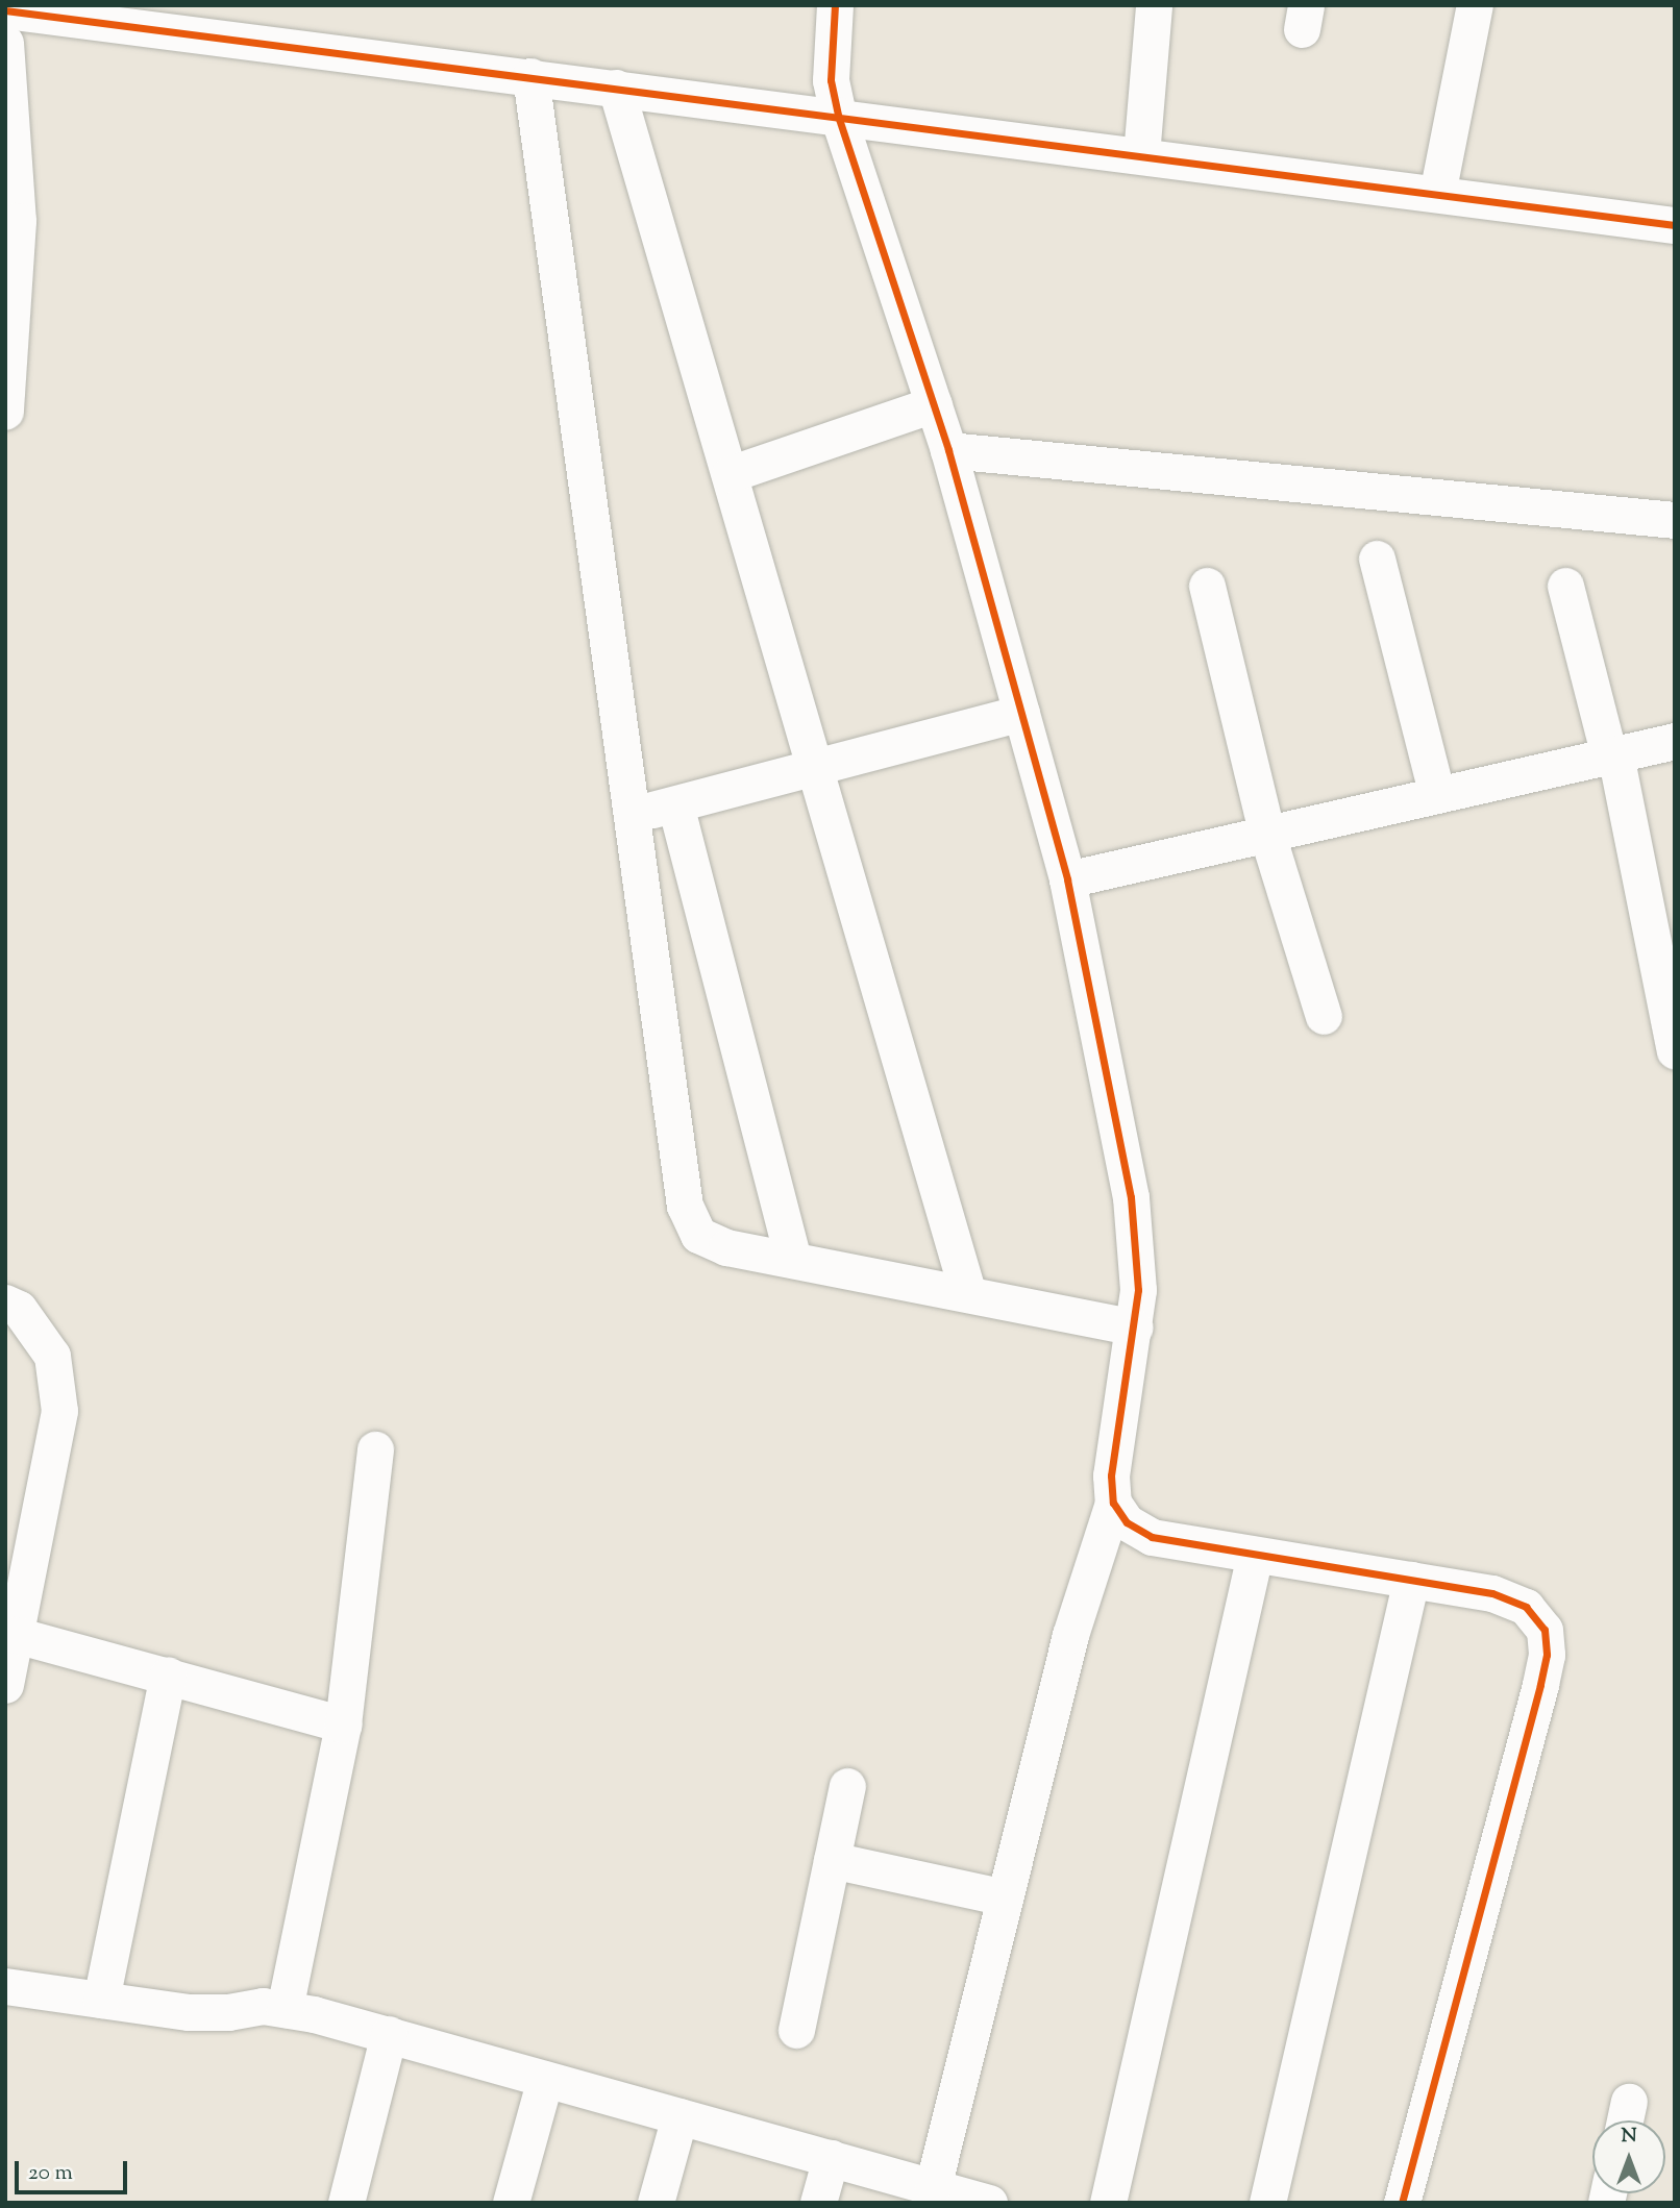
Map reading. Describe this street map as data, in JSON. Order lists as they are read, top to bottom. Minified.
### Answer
{"scale_bar":"20 m","north":"top"}
